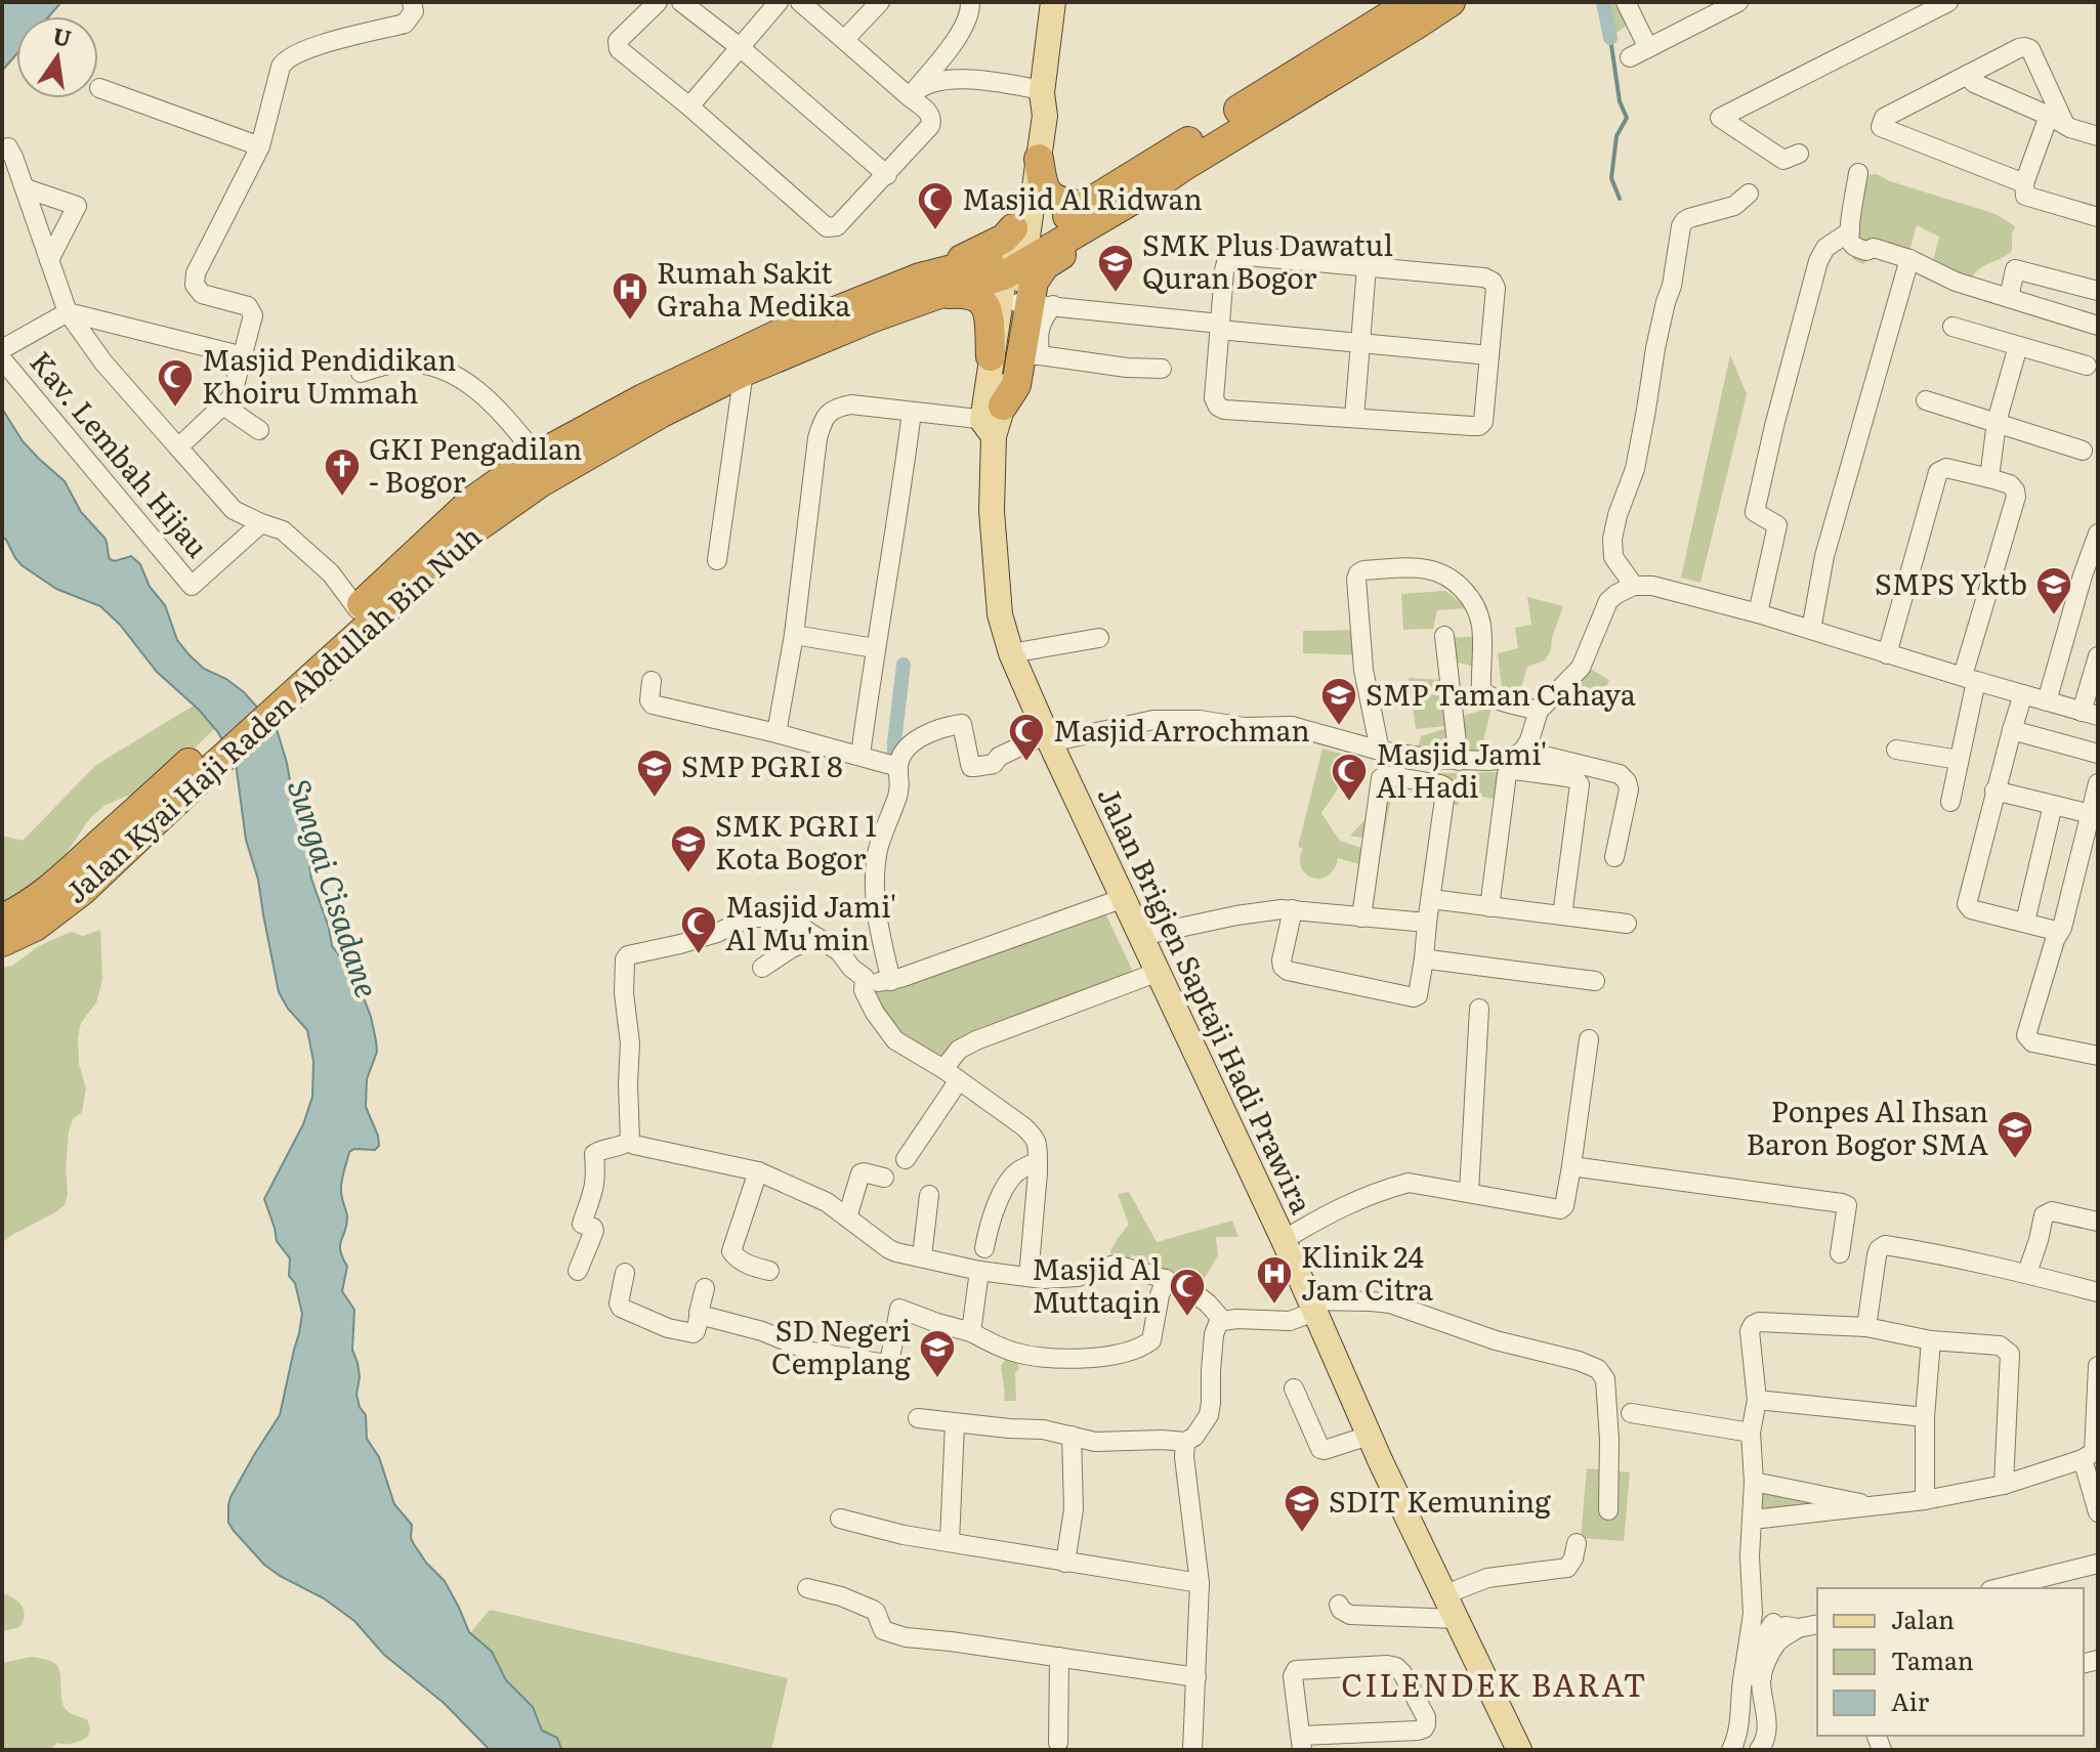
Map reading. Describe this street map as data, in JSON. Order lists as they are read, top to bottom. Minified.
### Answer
{"streets":{"highway":["Jalan Kyai Haji Raden Abdullah Bin Nuh"],"main road":["Jalan Brigjen Saptaji Hadi Prawira"],"street":["Kav. Lembah Hijau"]},"crossings":[["Kav. Lembah Hijau","Jalan Kyai Haji Raden Abdullah Bin Nuh"]],"districts":["CILENDEK BARAT"],"water":["Sungai Cisadane"],"places":{"mosque":["Masjid Al Ridwan","Masjid Pendidikan Khoiru Ummah","Masjid Arrochman","Masjid Jami' Al Hadi","Masjid Jami' Al Mu'min","Masjid Al Muttaqin"],"school or university":["SMK Plus Dawatul Quran Bogor","SMPS Yktb","SMP Taman Cahaya","SMP PGRI 8","SMK PGRI 1 Kota Bogor","Ponpes Al Ihsan Baron Bogor SMA","SD Negeri Cemplang","SDIT Kemuning"],"hospital":["Rumah Sakit Graha Medika","Klinik 24 Jam Citra"],"church":["GKI Pengadilan - Bogor"]},"legend":["Jalan","Taman","Air"],"north":"top"}
